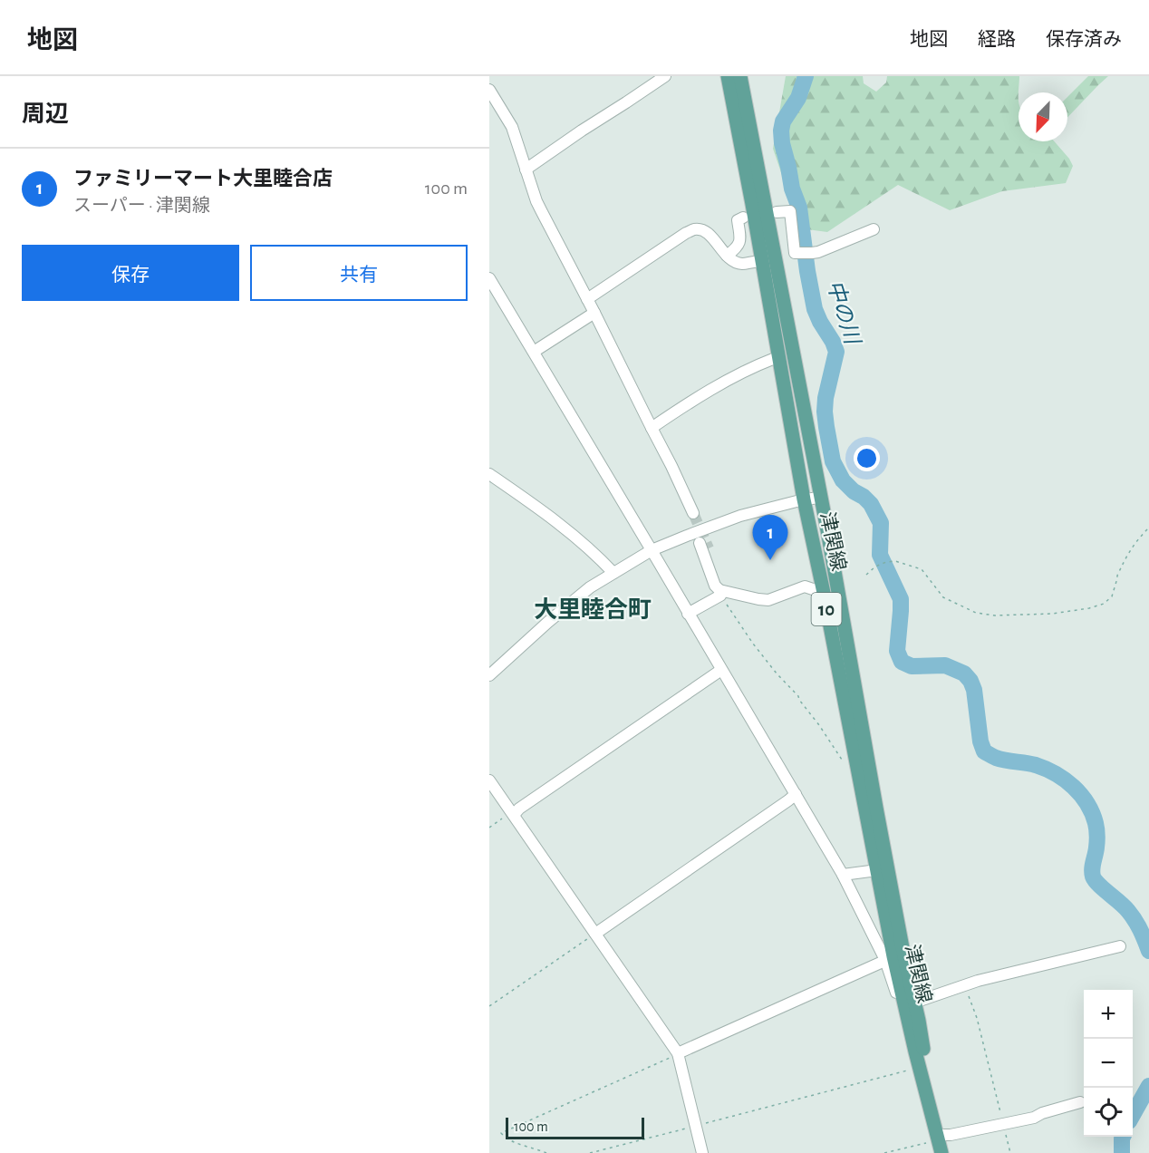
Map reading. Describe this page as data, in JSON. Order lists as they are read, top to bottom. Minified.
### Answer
{"streets":{"main road":["津関線","10"]},"districts":["大里睦合町"],"water":["中の川"],"scale_bar":"100 m","north":"bottom left","page":{"header":"地図","nav":["地図","経路","保存済み"],"heading":"周辺","list":[{"mark":"1","name":"ファミリーマート大里睦合店","note":"スーパー · 津関線","value":"100 m"}],"buttons":["保存","共有"],"pins":"1","map_buttons":["+","−"],"scale":"100 m"}}
